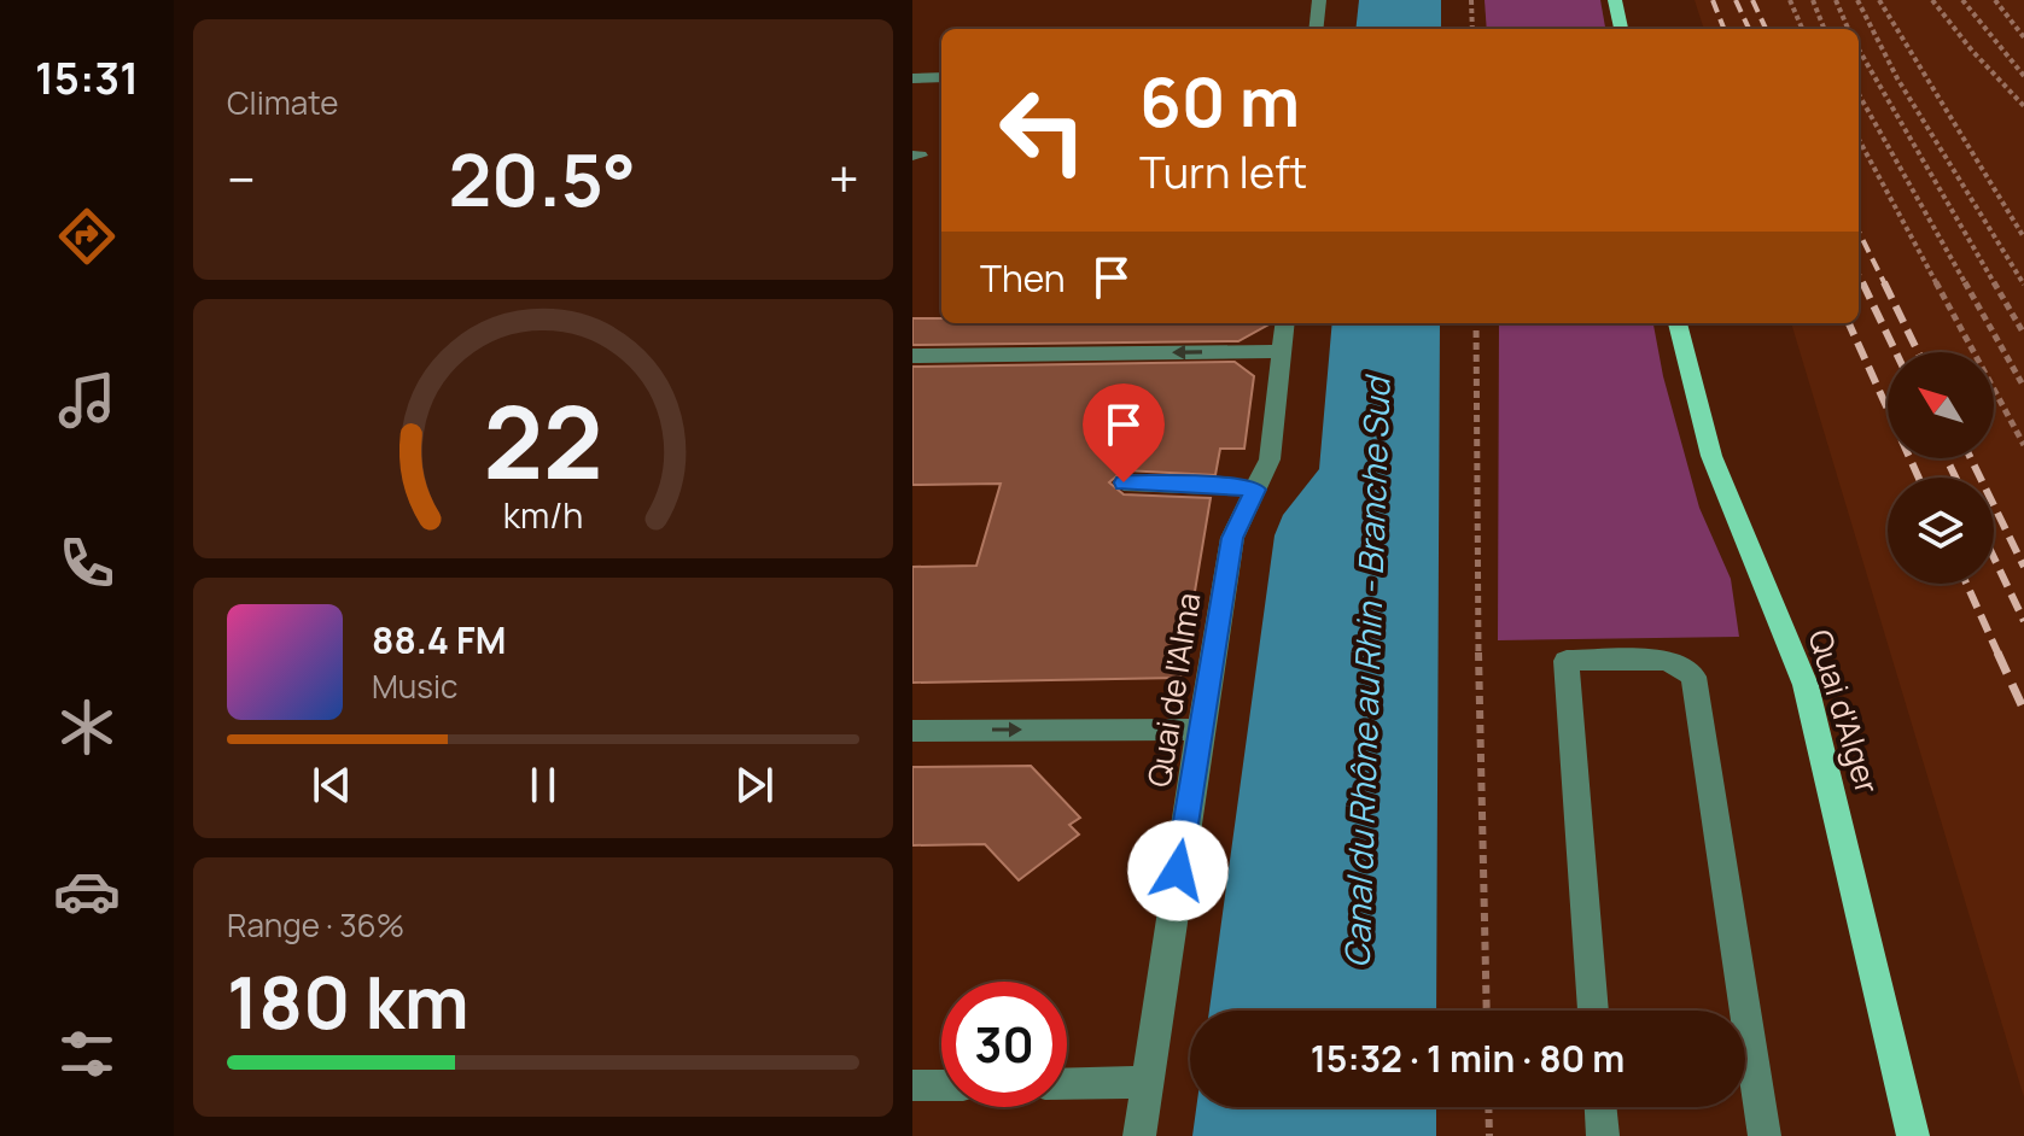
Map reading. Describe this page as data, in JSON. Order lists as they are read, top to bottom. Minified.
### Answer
{"streets":{"main road":["Quai d'Alger"],"street":["Quai de l'Alma"]},"water":["Canal du Rhône au Rhin - Branche Sud"],"north":"top left","page":{"tabs":"15:31","tile":["Climate",["Range · 36%","180 km"]],"turn":["60 m","Turn left"],"heat":["−","20.5°","+"],"then":"Then","song":["88.4 FM","Music"],"limit":"30","trip":"15:32 · 1 min · 80 m","gauge":["22","km/h"]}}
